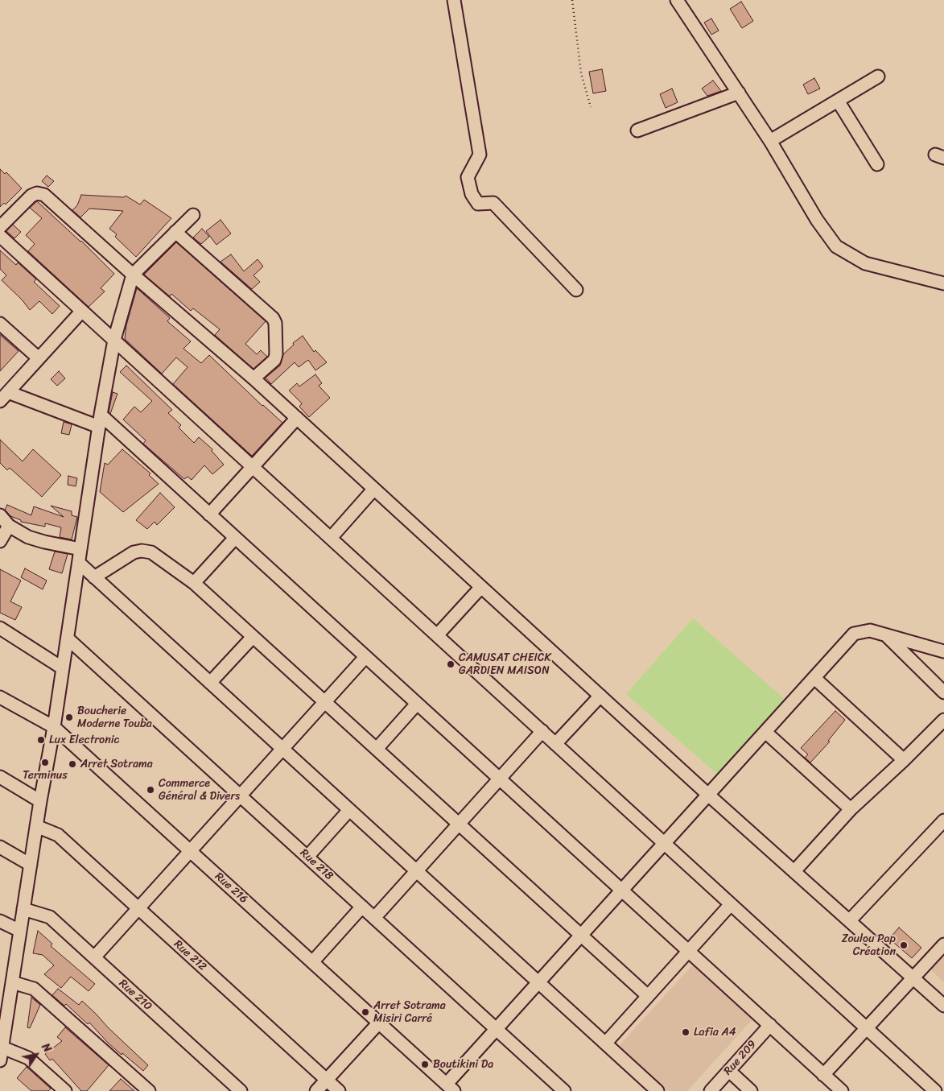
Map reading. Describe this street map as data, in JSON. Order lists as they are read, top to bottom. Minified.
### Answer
{"streets":{"street":["Rue 218","Rue 216","Rue 212","Rue 210","Rue 209"]},"places":["CAMUSAT CHEICK GARDIEN MAISON","Boucherie Moderne Touba","Lux Electronic","Terminus","Arret Sotrama","Commerce Général & Divers","Zoulou Pap Création","Arret Sotrama Misiri Carré","Lafia A4","Boutikini Da"],"north":"top right"}
